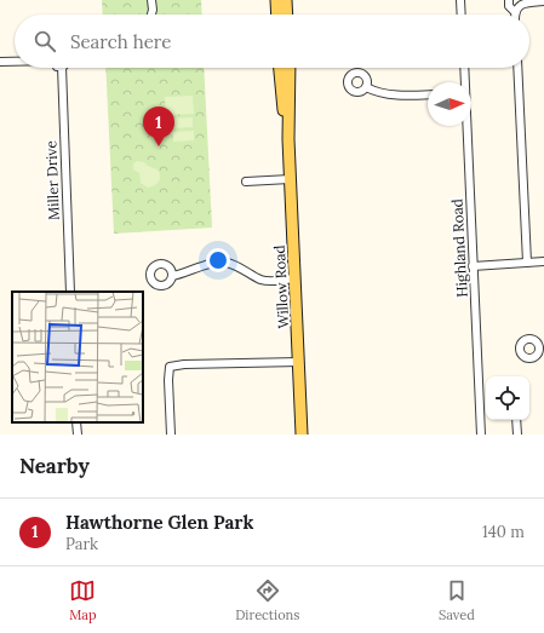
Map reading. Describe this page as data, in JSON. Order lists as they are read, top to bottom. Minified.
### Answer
{"streets":{"main road":["Willow Road"],"street":["Miller Drive","Highland Road"]},"north":"right","page":{"search":"Search here","pins":"1","heading":"Nearby","list":[{"mark":"1","name":"Hawthorne Glen Park","note":"Park","value":"140 m"}],"nav":["Map","Directions","Saved"]}}
